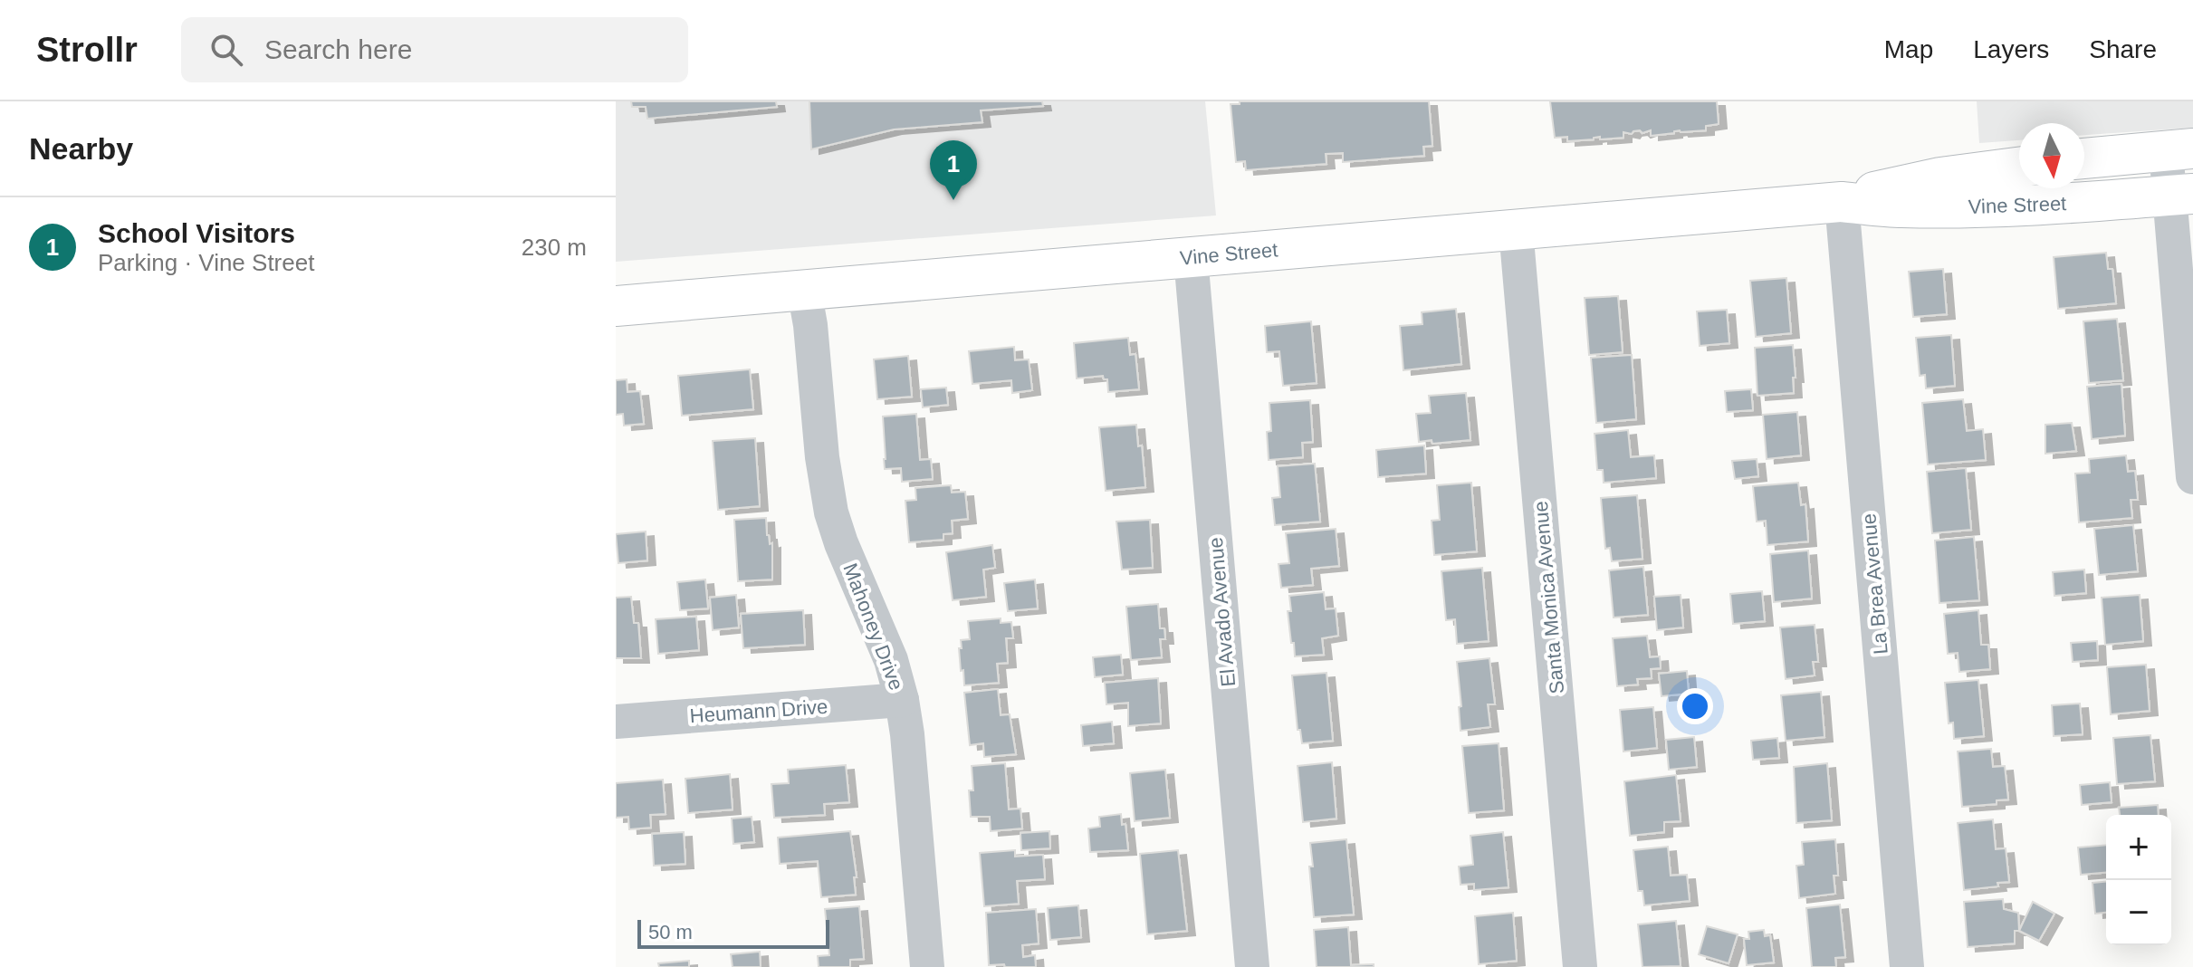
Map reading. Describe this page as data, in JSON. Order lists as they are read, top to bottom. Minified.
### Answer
{"streets":{"main road":["Vine Street"],"street":["La Brea Avenue","Santa Monica Avenue","El Avado Avenue","Mahoney Drive","Heumann Drive"]},"crossings":[["Vine Street","La Brea Avenue"],["Vine Street","Santa Monica Avenue"],["Vine Street","El Avado Avenue"],["Vine Street","Mahoney Drive"],["Mahoney Drive","Heumann Drive"]],"scale_bar":"50 m","north":"bottom","page":{"header":"Strollr","search":"Search here","nav":["Map","Layers","Share"],"heading":"Nearby","pins":"1","list":[{"mark":"1","name":"School Visitors","note":"Parking · Vine Street","value":"230 m"}],"map_buttons":["+","−"],"scale":"50 m"}}
